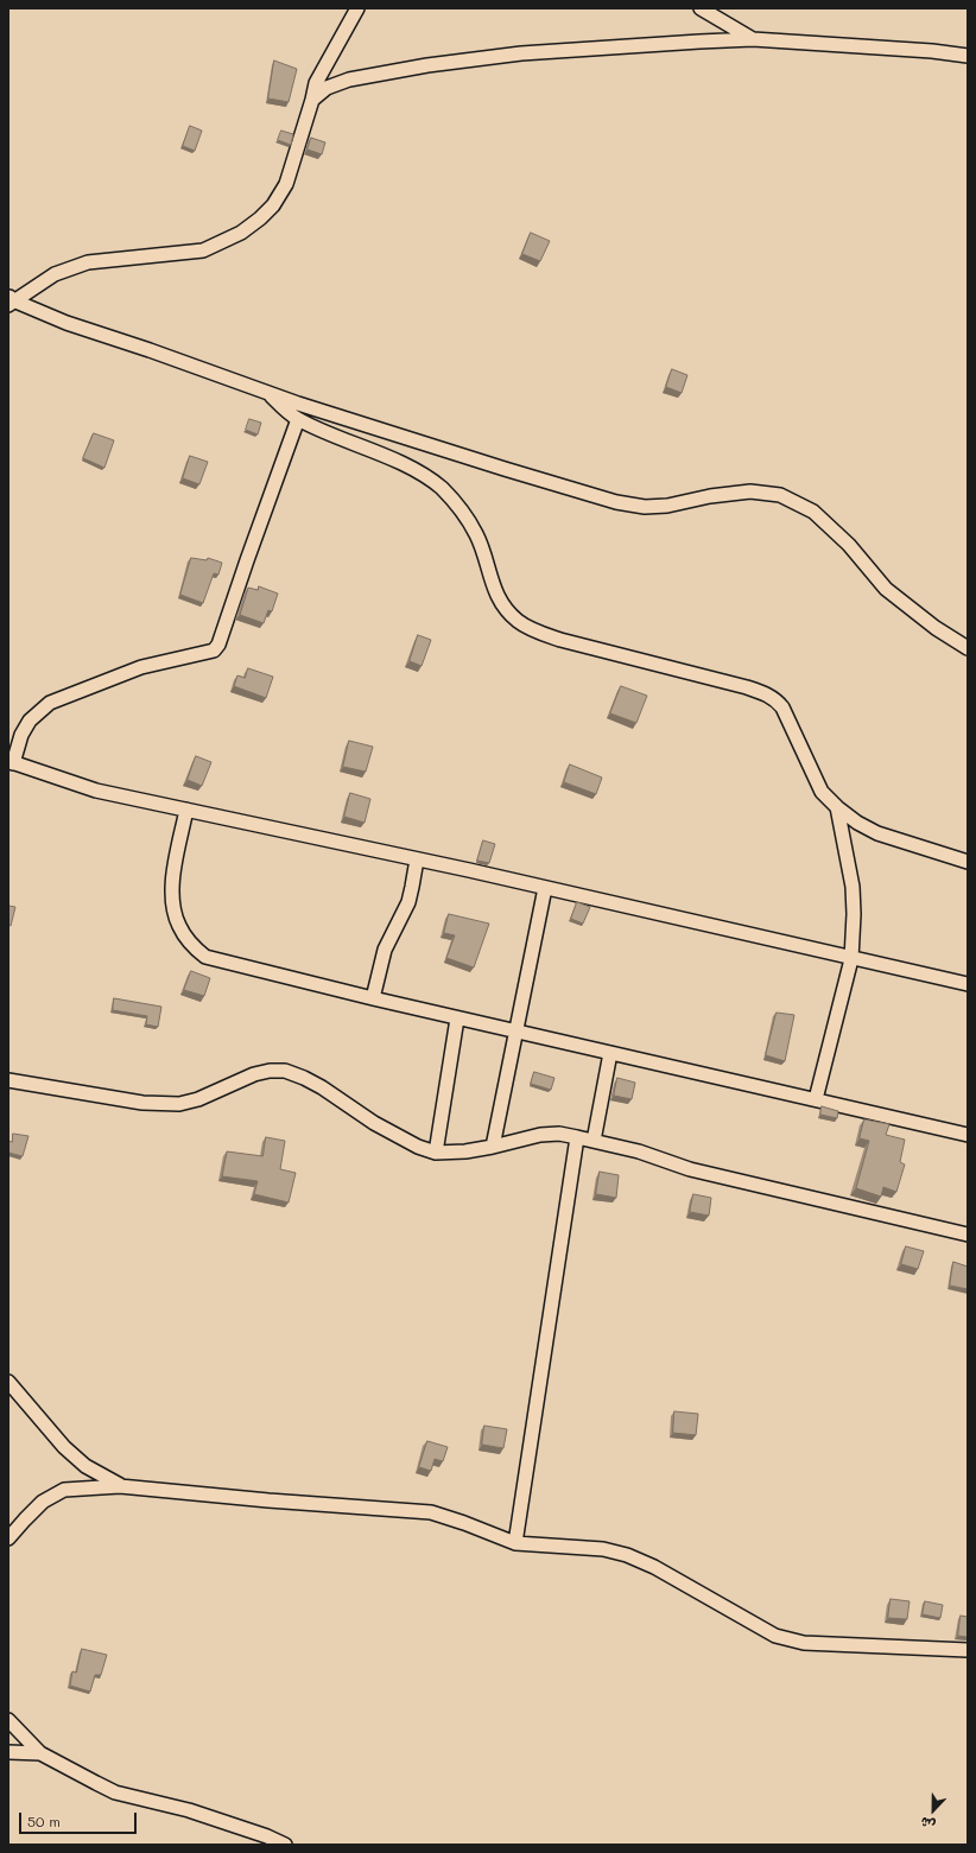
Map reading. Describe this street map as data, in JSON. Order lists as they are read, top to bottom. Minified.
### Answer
{"scale_bar":"50 m","north":"bottom"}
